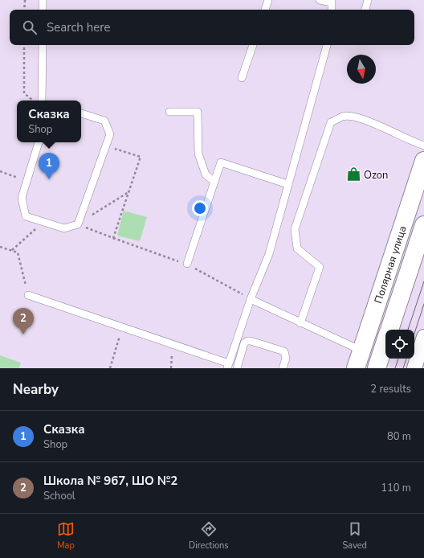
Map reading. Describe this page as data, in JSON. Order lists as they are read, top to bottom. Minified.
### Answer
{"streets":{"main road":["Полярная улица"]},"places":{"shop":["Ozon"]},"north":"bottom","page":{"search":"Search here","popup":["Сказка","Shop"],"pins":["1","2"],"heading":["Nearby","2 results"],"list":[{"mark":"1","name":"Сказка","note":"Shop","value":"80 m"},{"mark":"2","name":"Школа № 967, ШО №2","note":"School","value":"110 m"}],"nav":["Map","Directions","Saved"]}}
